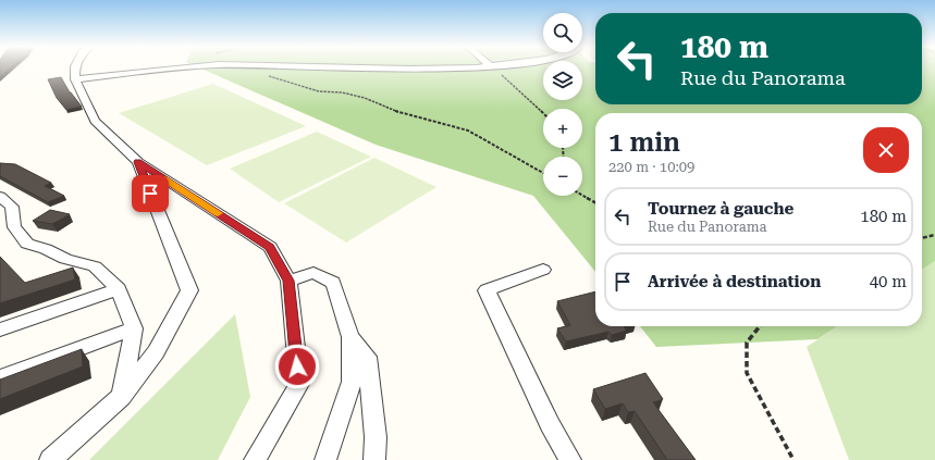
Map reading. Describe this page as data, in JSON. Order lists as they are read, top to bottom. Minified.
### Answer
{"page":{"map_buttons":["+","−"],"turn":["180 m","Rue du Panorama"],"heading":["1 min","220 m · 10:09"],"list":[{"name":"Tournez à gauche","note":"Rue du Panorama","value":"180 m"},{"name":"Arrivée à destination","value":"40 m"}]}}
